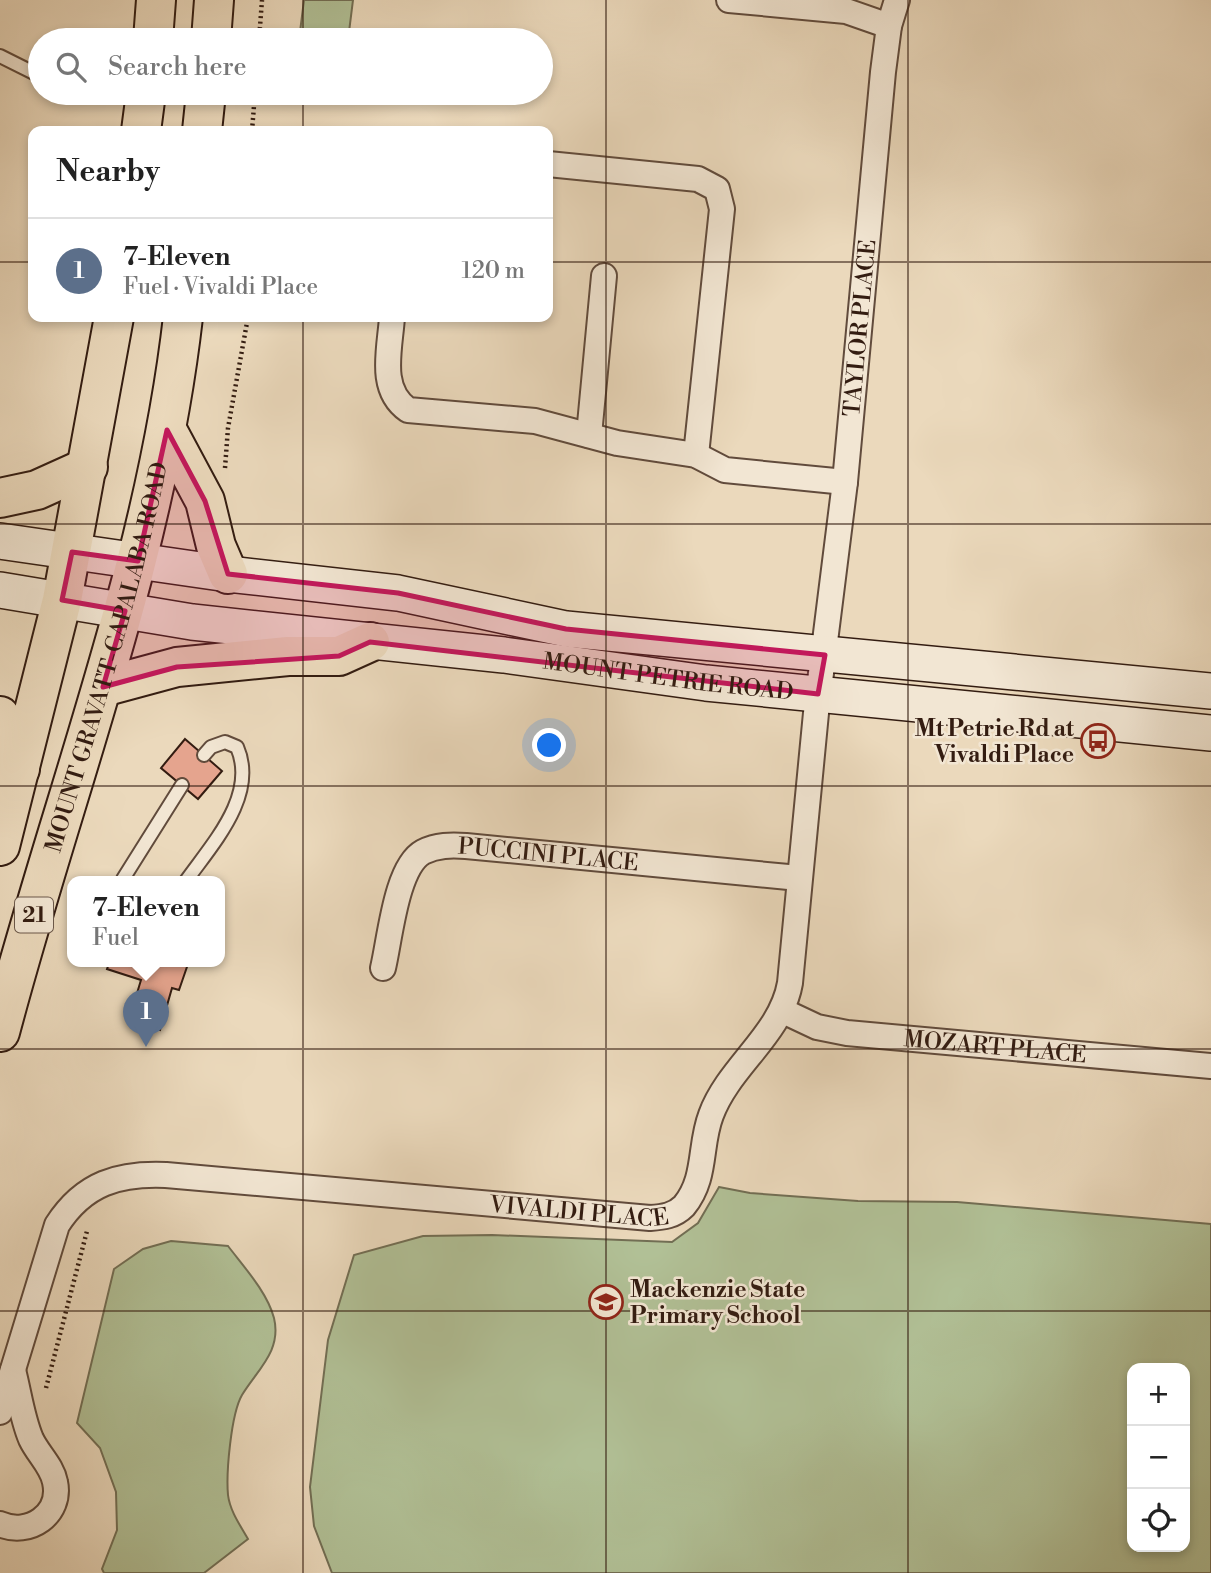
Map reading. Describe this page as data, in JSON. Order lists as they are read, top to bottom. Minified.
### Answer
{"streets":{"highway":["MOUNT GRAVATT-CAPALABA ROAD","21"],"street":["TAYLOR PLACE","MOUNT PETRIE ROAD","PUCCINI PLACE","MOZART PLACE","VIVALDI PLACE"]},"crossings":[["TAYLOR PLACE","MOUNT PETRIE ROAD"],["TAYLOR PLACE","VIVALDI PLACE"],["MOUNT GRAVATT-CAPALABA ROAD","MOUNT PETRIE ROAD"],["MOUNT PETRIE ROAD","VIVALDI PLACE"],["PUCCINI PLACE","VIVALDI PLACE"],["MOZART PLACE","VIVALDI PLACE"]],"places":{"bus stop":["Mt Petrie Rd at Vivaldi Place"],"school or university":["Mackenzie State Primary School"]},"page":{"search":"Search here","heading":"Nearby","list":[{"mark":"1","name":"7-Eleven","note":"Fuel · Vivaldi Place","value":"120 m"}],"popup":["7-Eleven","Fuel"],"pins":"1","map_buttons":["+","−"]}}
